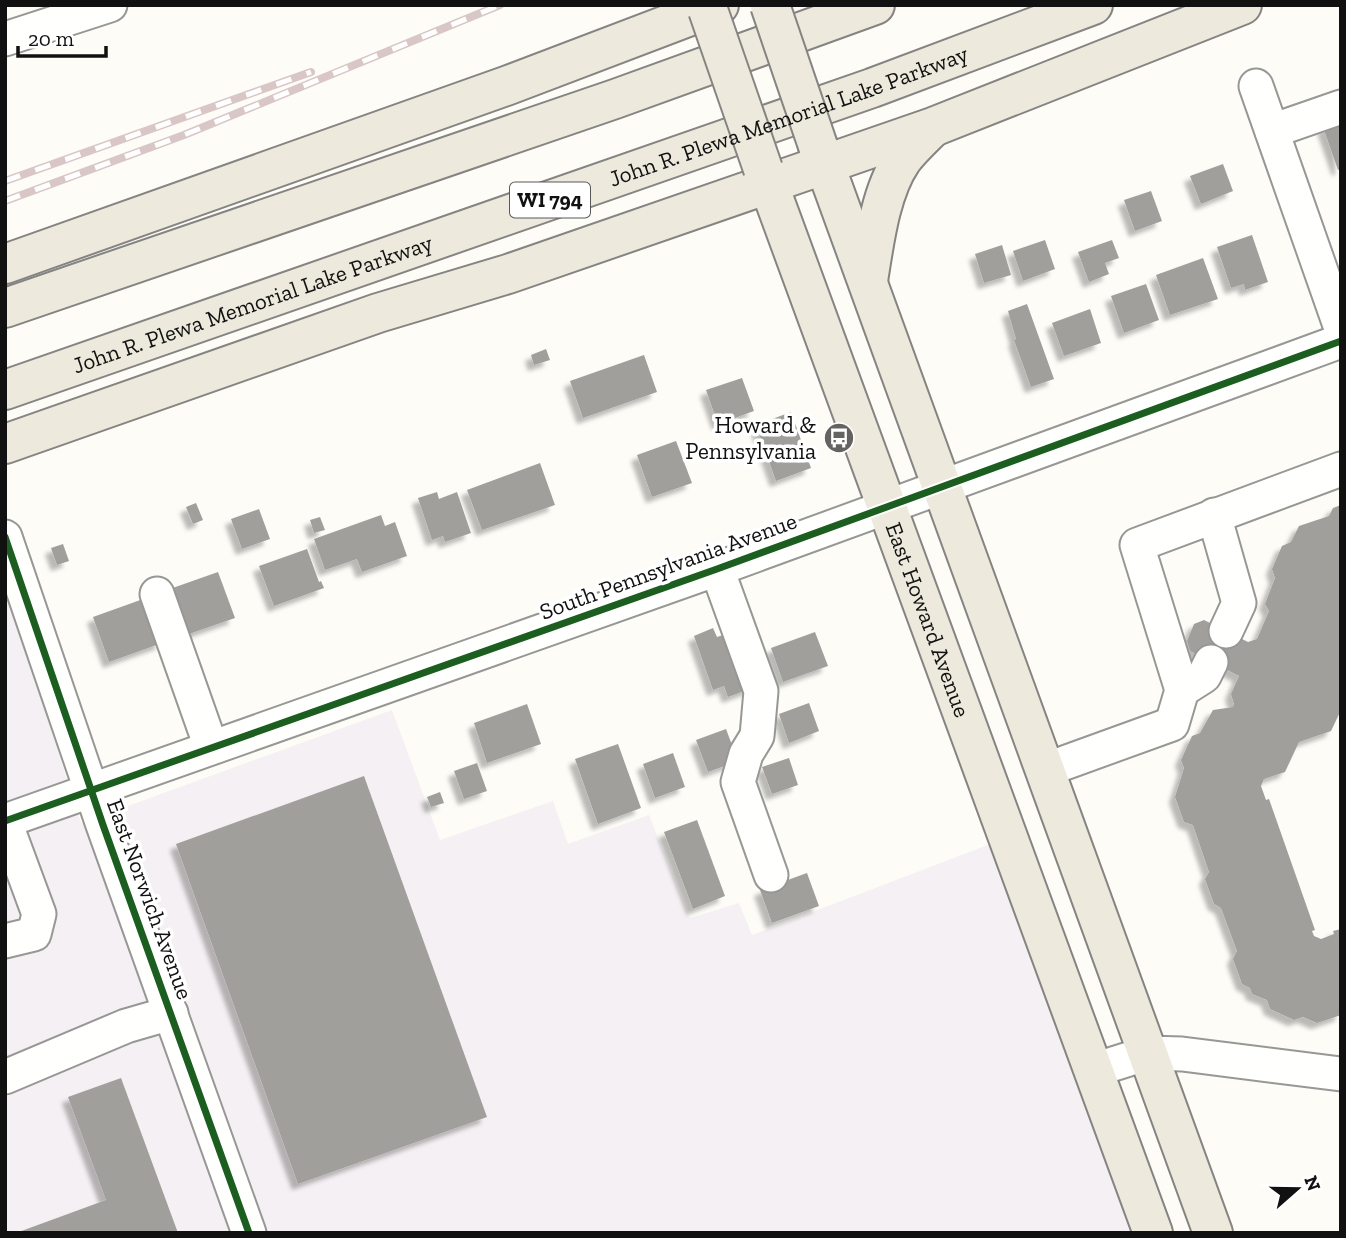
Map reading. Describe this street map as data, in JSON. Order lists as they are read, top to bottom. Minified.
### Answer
{"streets":{"main road":["John R. Plewa Memorial Lake Parkway","WI 794","East Howard Avenue"],"street":["South Pennsylvania Avenue","East Norwich Avenue"]},"crossings":[["South Pennsylvania Avenue","East Howard Avenue"],["South Pennsylvania Avenue","East Norwich Avenue"]],"places":{"bus stop":["Howard & Pennsylvania"]},"scale_bar":"20 m","north":"right"}
